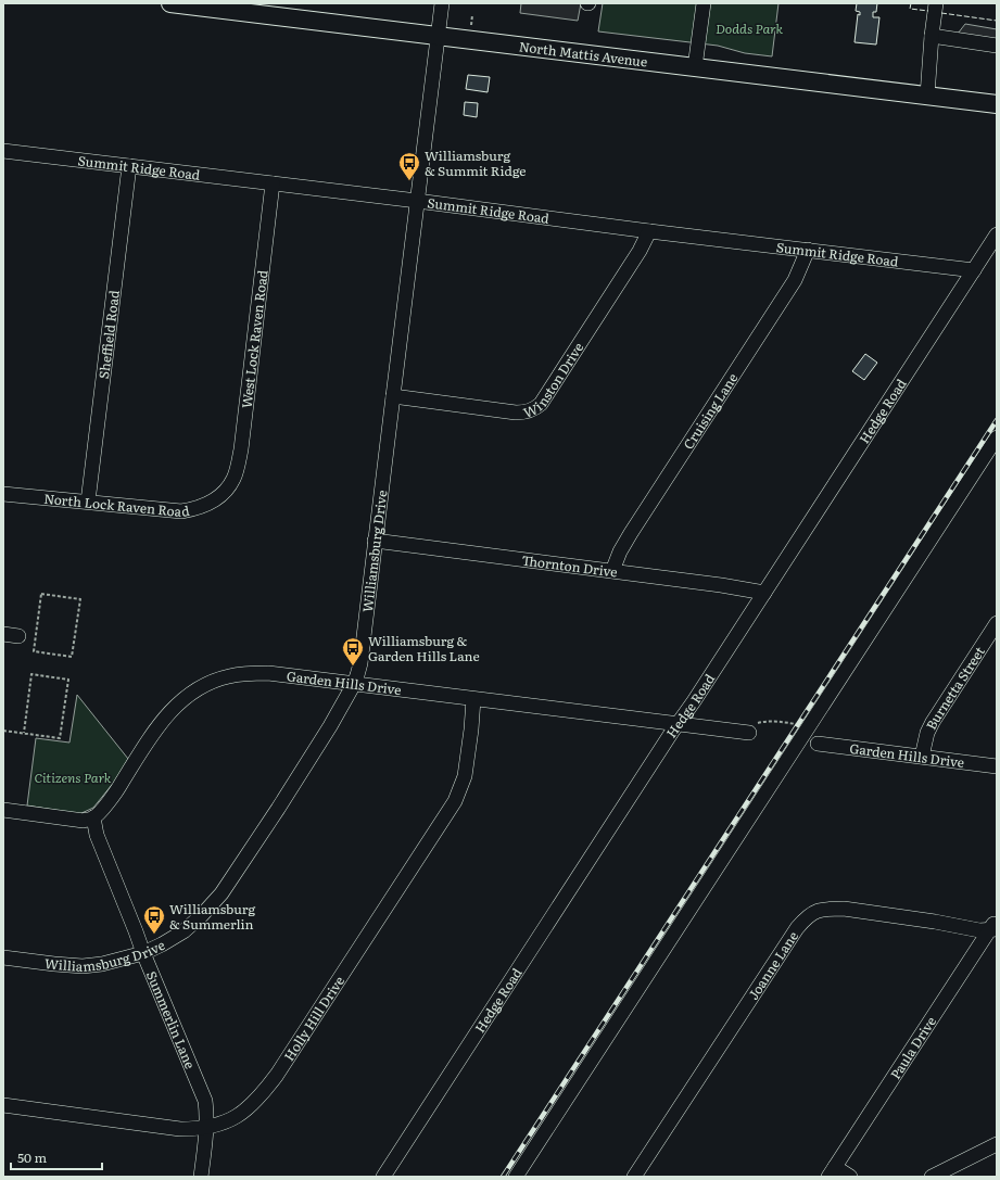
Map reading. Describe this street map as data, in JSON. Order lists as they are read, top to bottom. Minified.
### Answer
{"streets":{"main road":["North Mattis Avenue"],"street":["Summit Ridge Road","Sheffield Road","West Lock Raven Road","Winston Drive","Cruising Lane","Hedge Road","North Lock Raven Road","Williamsburg Drive","Thornton Drive","Garden Hills Drive","Burnetta Street","Joanne Lane","Holly Hill Drive","Summerlin Lane","Paula Drive"]},"crossings":[["North Mattis Avenue","Williamsburg Drive"],["Summit Ridge Road","Sheffield Road"],["Summit Ridge Road","West Lock Raven Road"],["Summit Ridge Road","Winston Drive"],["Summit Ridge Road","Cruising Lane"],["Summit Ridge Road","Hedge Road"],["Summit Ridge Road","Williamsburg Drive"],["Sheffield Road","North Lock Raven Road"],["West Lock Raven Road","North Lock Raven Road"],["Winston Drive","Williamsburg Drive"],["Cruising Lane","Thornton Drive"],["Hedge Road","Thornton Drive"],["Hedge Road","Garden Hills Drive"],["Williamsburg Drive","Thornton Drive"],["Williamsburg Drive","Garden Hills Drive"],["Williamsburg Drive","Summerlin Lane"],["Garden Hills Drive","Burnetta Street"],["Garden Hills Drive","Holly Hill Drive"],["Garden Hills Drive","Summerlin Lane"],["Joanne Lane","Paula Drive"],["Holly Hill Drive","Summerlin Lane"]],"parks":["Dodds Park","Citizens Park"],"places":{"bus stop":["Williamsburg & Summit Ridge","Williamsburg & Garden Hills Lane","Williamsburg & Summerlin"]},"scale_bar":"50 m"}
